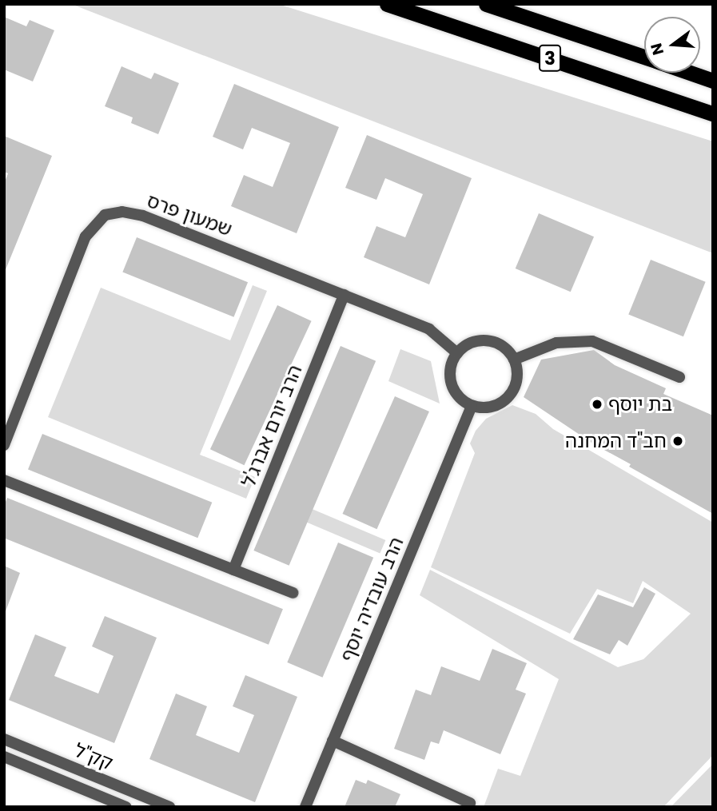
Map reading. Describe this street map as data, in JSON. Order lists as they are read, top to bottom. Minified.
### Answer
{"streets":{"highway":["3"],"street":["שמעון פרס","הרב יורם אברג'ל","הרב עובדיה יוסף","קק\"ל"]},"crossings":[["שמעון פרס","הרב יורם אברג'ל"],["שמעון פרס","הרב עובדיה יוסף"]],"places":["בת יוסף","חב\"ד המחנה"],"north":"left"}
